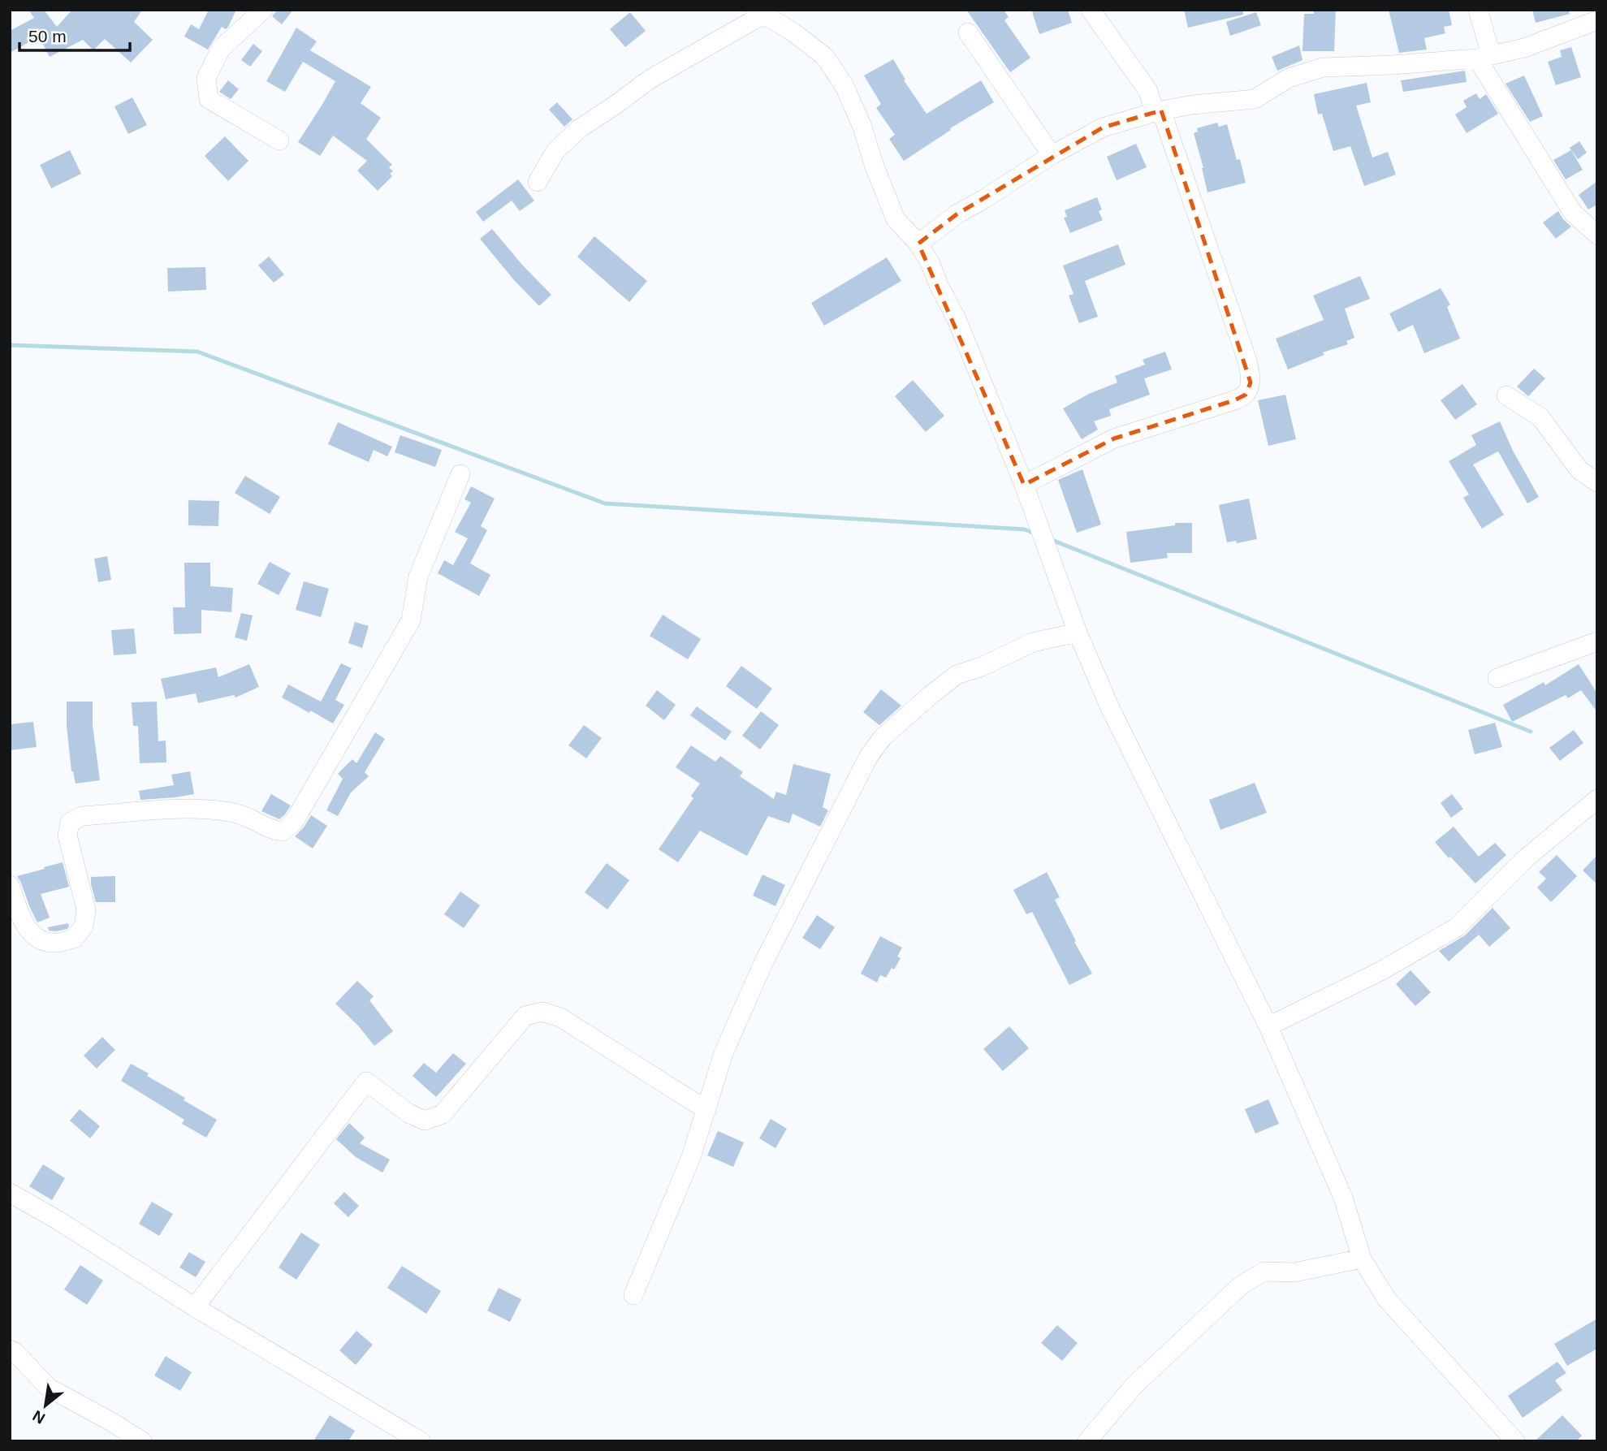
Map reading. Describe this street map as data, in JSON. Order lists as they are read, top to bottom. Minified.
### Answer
{"scale_bar":"50 m","north":"bottom left"}
